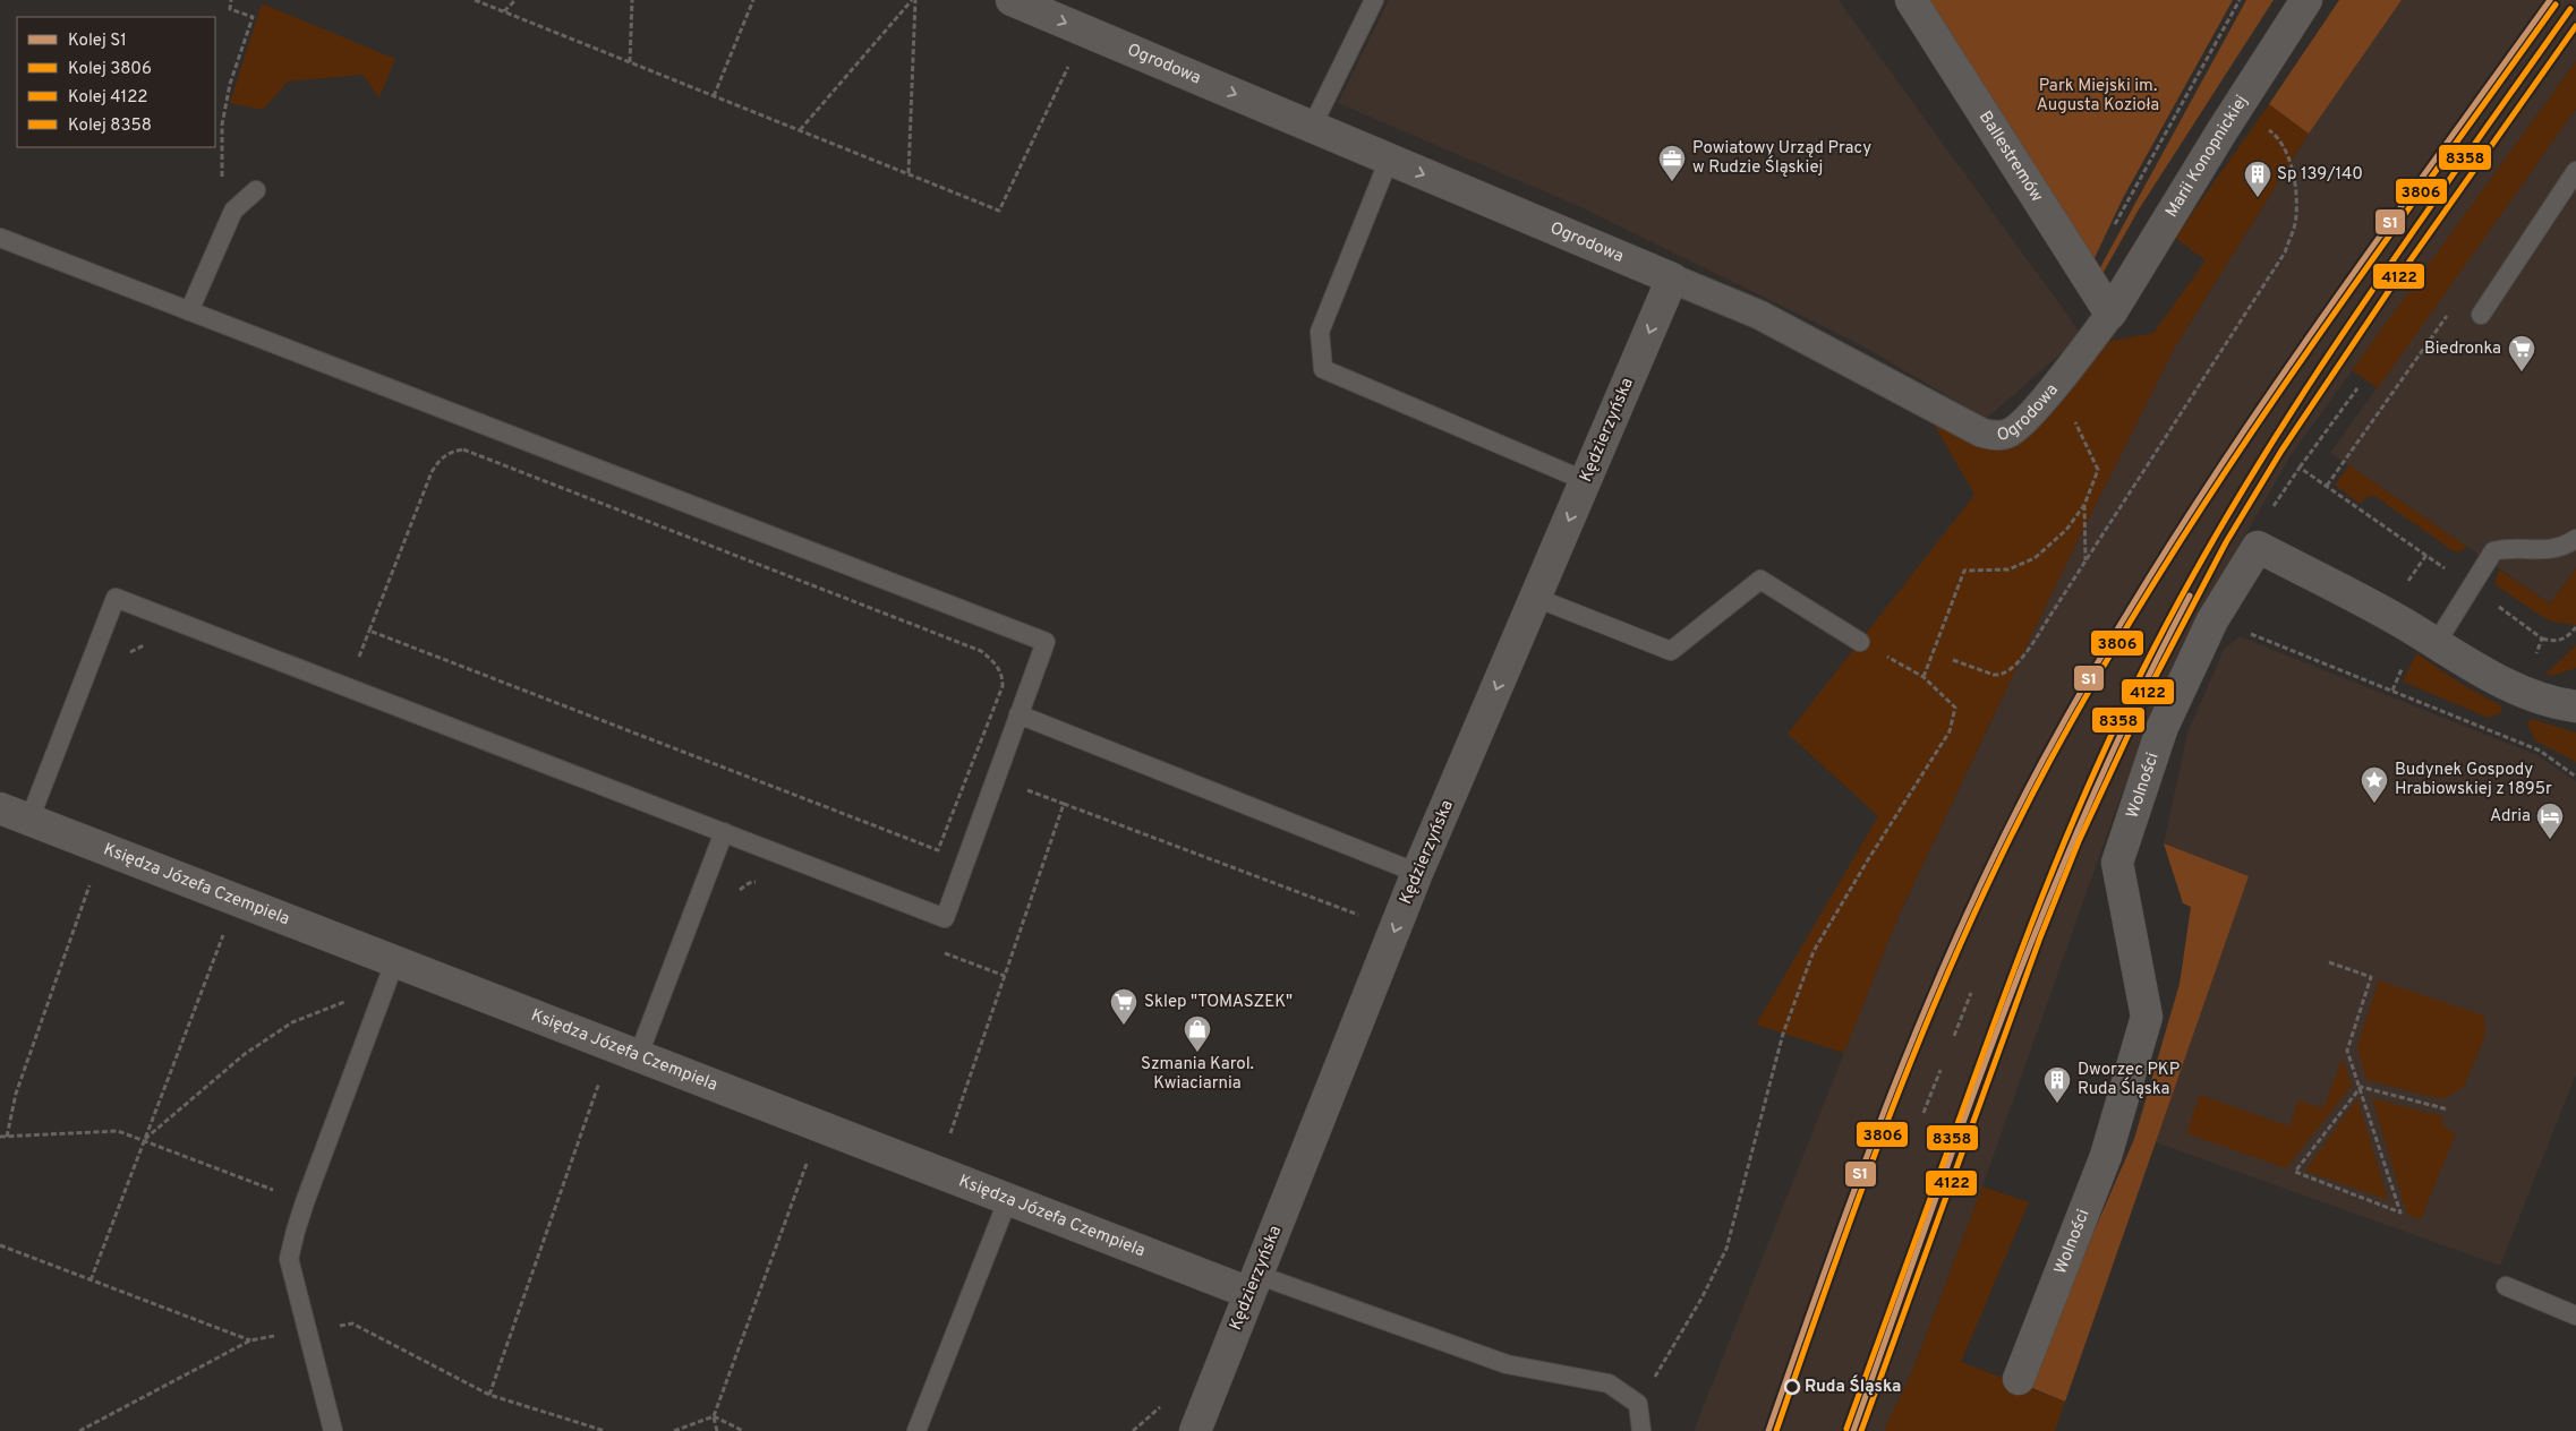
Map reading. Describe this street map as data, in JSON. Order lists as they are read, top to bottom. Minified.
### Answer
{"streets":{"street":["Ogrodowa","Ballestremów","Marii Konopnickiej","Kędzierzyńska","Wolności","Księdza Józefa Czempiela"]},"crossings":[["Ogrodowa","Ballestremów"],["Ogrodowa","Marii Konopnickiej"],["Ogrodowa","Kędzierzyńska"],["Ballestremów","Marii Konopnickiej"],["Kędzierzyńska","Księdza Józefa Czempiela"]],"one_way":["Ogrodowa","Kędzierzyńska"],"parks":["Park Miejski im. Augusta Kozioła"],"places":{"office":["Powiatowy Urząd Pracy w Rudzie Śląskiej"],"building":["Sp 139/140","Dworzec PKP Ruda Śląska"],"supermarket":["Biedronka","Sklep \"TOMASZEK\""],"place":["Budynek Gospody Hrabiowskiej z 1895r"],"hotel":["Adria"],"shop":["Szmania Karol. Kwiaciarnia"],"other":["Ruda Śląska"]},"lines":["rail line S1","rail line 3806","rail line 8358","rail line 4122"],"legend":["Kolej S1","Kolej 3806","Kolej 4122","Kolej 8358"]}
